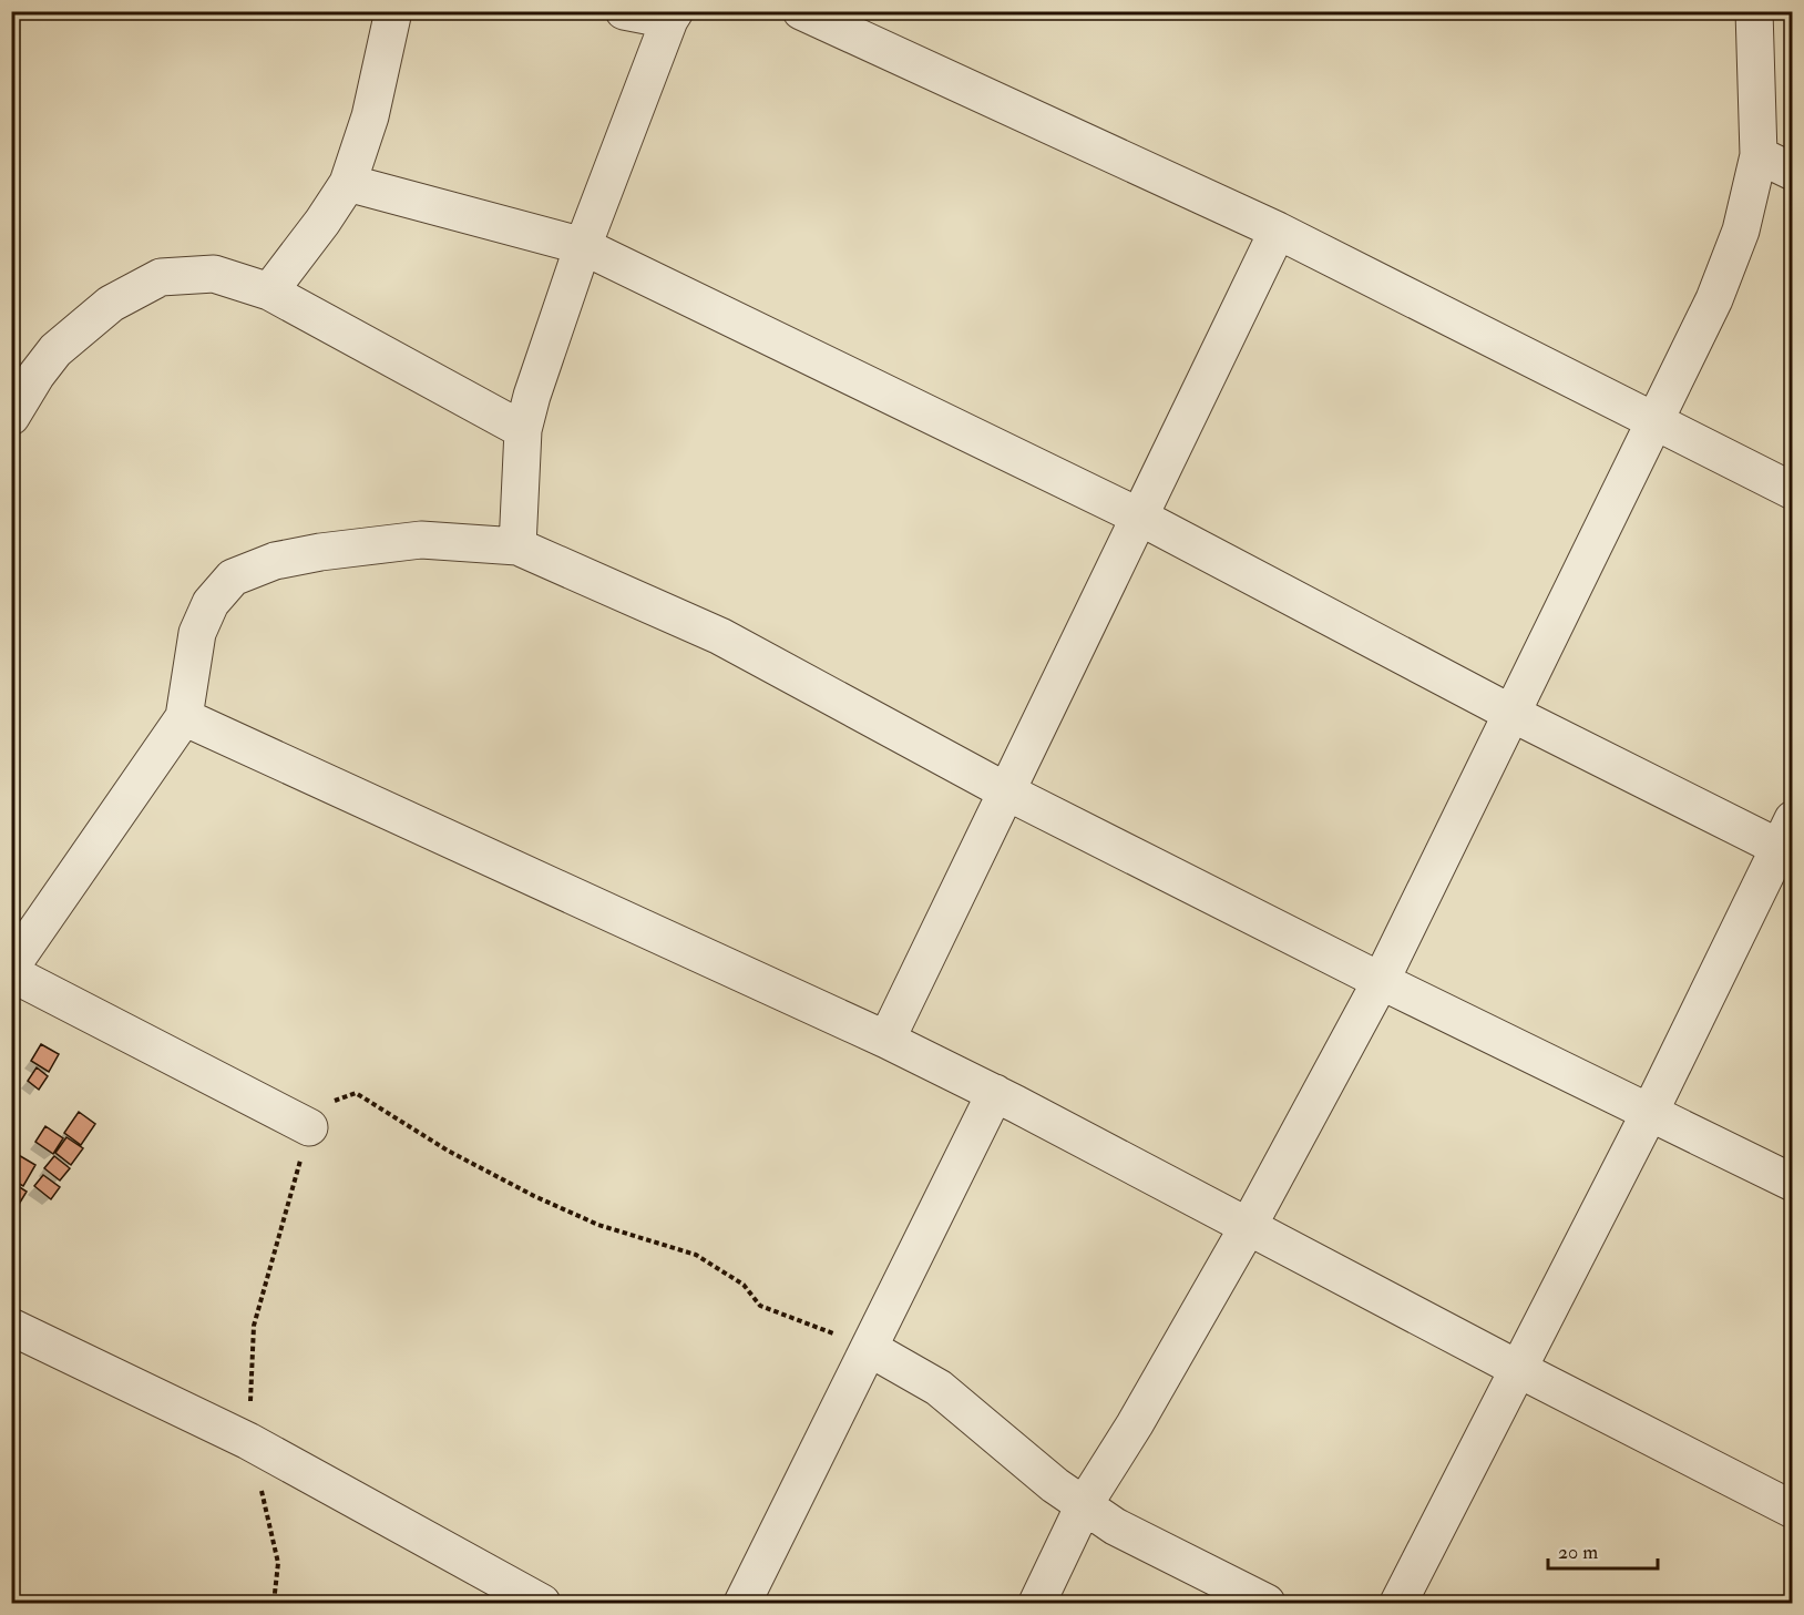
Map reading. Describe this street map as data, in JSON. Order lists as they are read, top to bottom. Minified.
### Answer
{"scale_bar":"20 m"}
